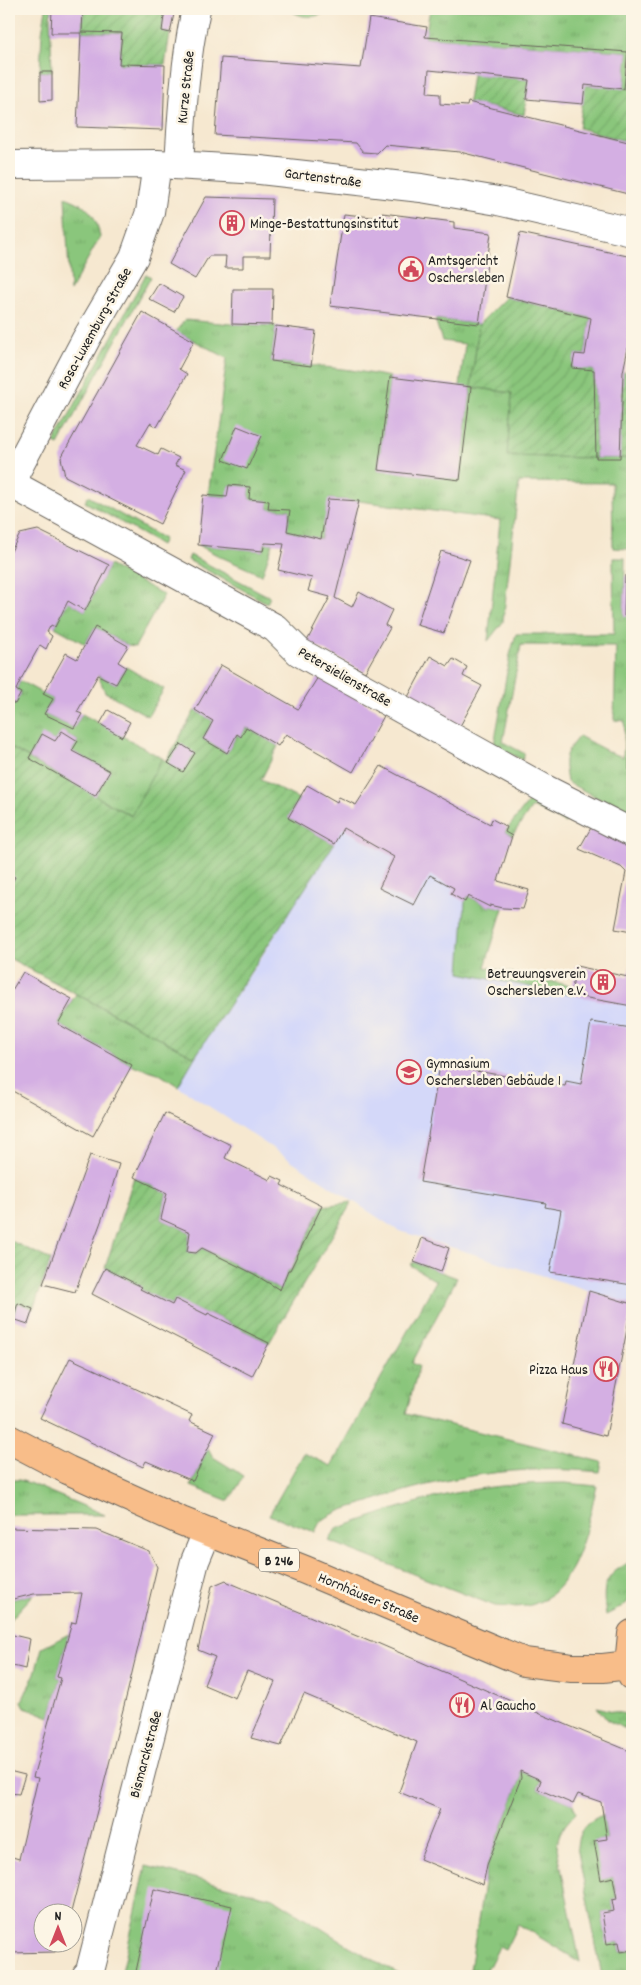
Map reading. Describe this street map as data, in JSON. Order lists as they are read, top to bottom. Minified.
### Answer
{"streets":{"main road":["B 246","Hornhäuser Straße"],"street":["Kurze Straße","Gartenstraße","Rosa-Luxemburg-Straße","Petersielienstraße","Bismarckstraße"]},"crossings":[["Kurze Straße","Gartenstraße"],["Kurze Straße","Rosa-Luxemburg-Straße"],["Gartenstraße","Rosa-Luxemburg-Straße"],["Rosa-Luxemburg-Straße","Petersielienstraße"],["Hornhäuser Straße","Bismarckstraße"]],"places":{"building":["Minge-Bestattungsinstitut","Betreuungsverein Oschersleben e.V."],"public building":["Amtsgericht Oschersleben"],"school or university":["Gymnasium Oschersleben Gebäude 1"],"restaurant":["Pizza Haus","Al Gaucho"]},"north":"top"}
